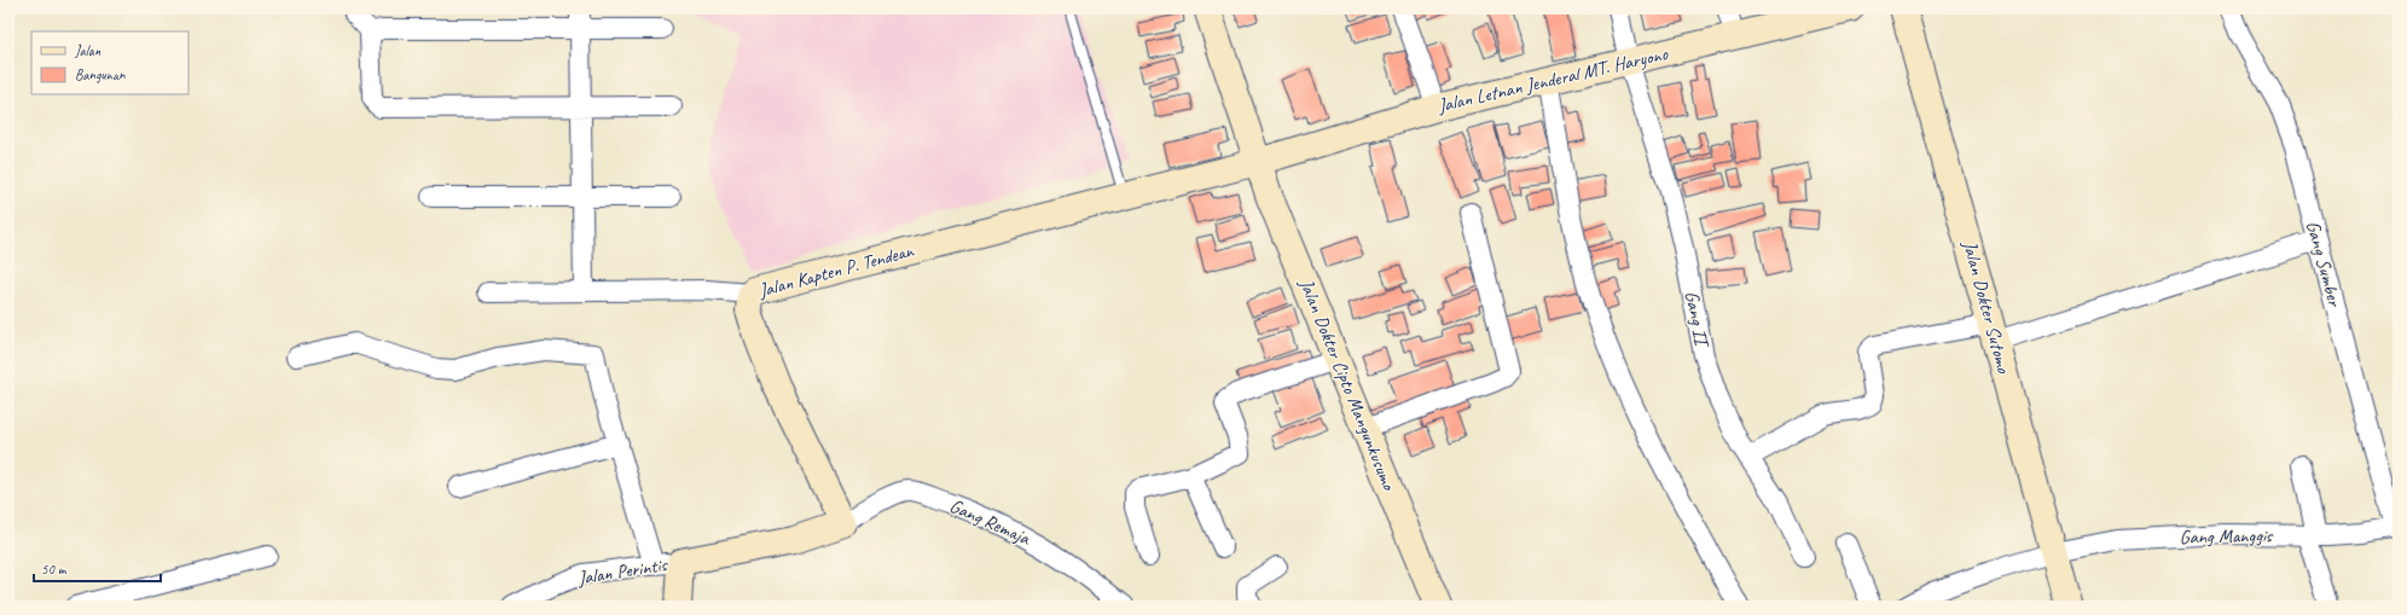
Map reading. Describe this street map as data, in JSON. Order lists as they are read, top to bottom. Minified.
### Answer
{"streets":{"street":["Jalan Letnan Jenderal MT. Haryono","Gang Sumber","Jalan Kapten P. Tendean","Jalan Dokter Sutomo","Gang II","Jalan Dokter Cipto Mangunkusumo","Gang Remaja","Gang Manggis","Jalan Perintis"]},"crossings":[["Jalan Letnan Jenderal MT. Haryono","Jalan Kapten P. Tendean"],["Jalan Letnan Jenderal MT. Haryono","Gang II"],["Jalan Letnan Jenderal MT. Haryono","Jalan Dokter Cipto Mangunkusumo"],["Gang Sumber","Gang Manggis"],["Jalan Kapten P. Tendean","Jalan Dokter Cipto Mangunkusumo"],["Jalan Kapten P. Tendean","Gang Remaja"],["Jalan Dokter Sutomo","Gang Manggis"]],"legend":["Jalan","Bangunan"],"scale_bar":"50 m"}
